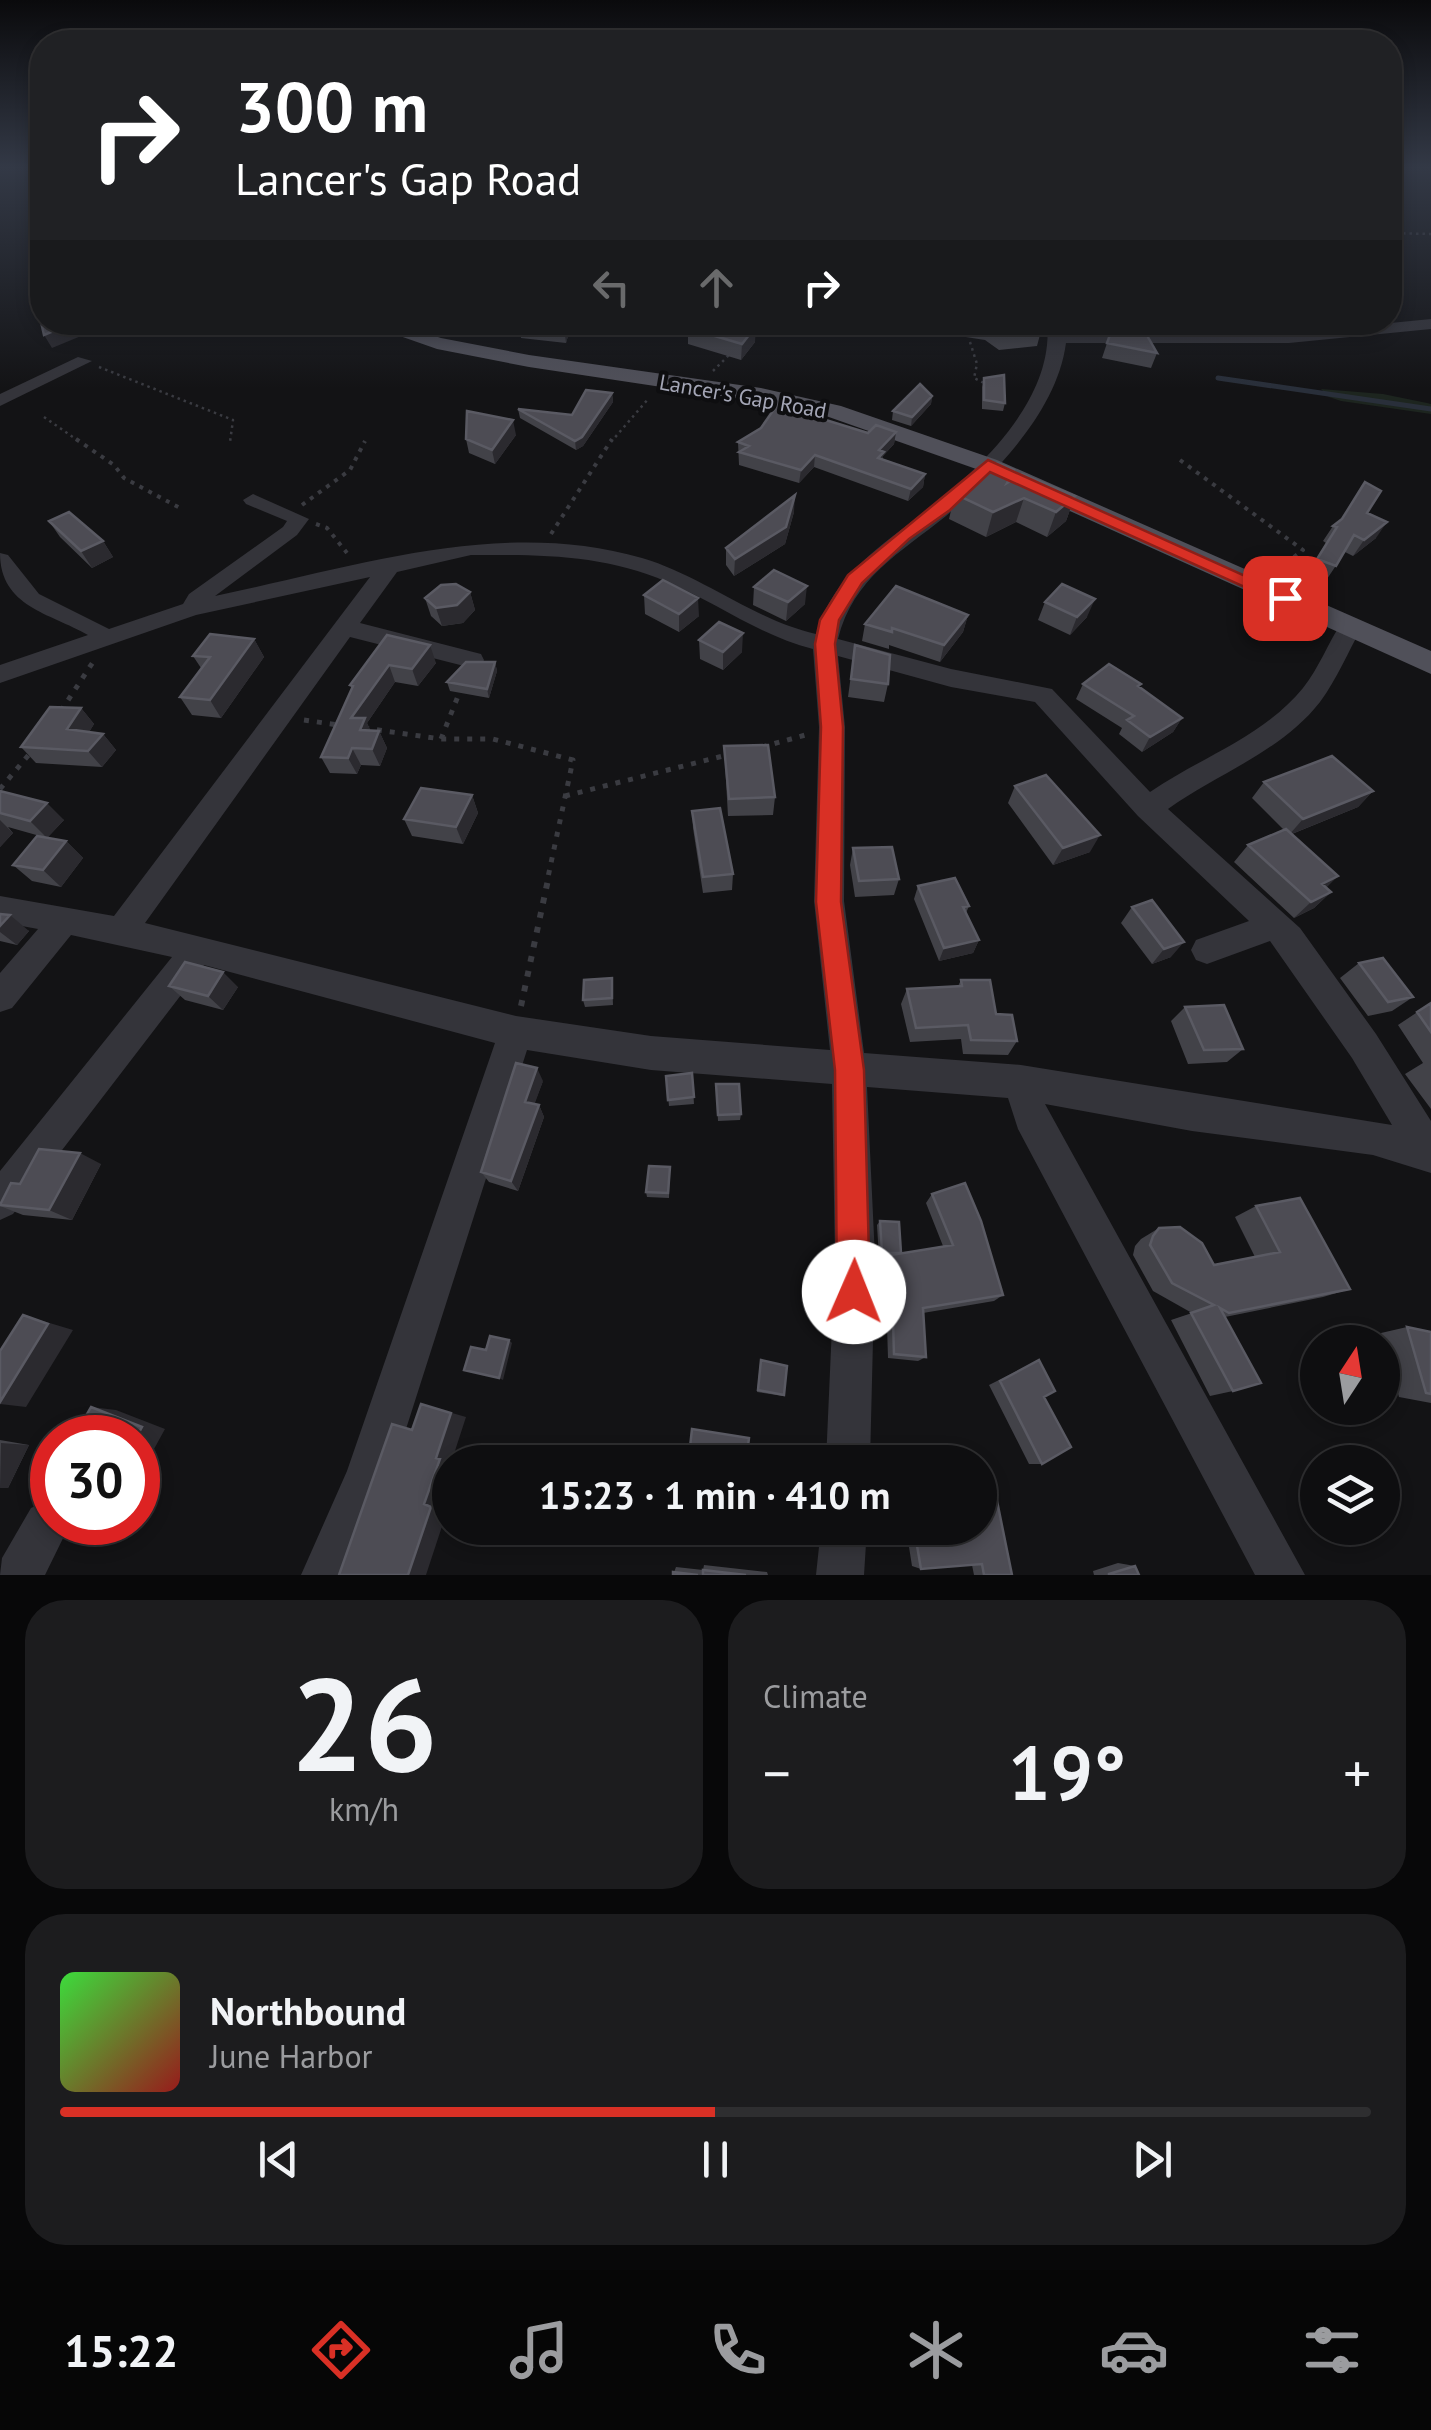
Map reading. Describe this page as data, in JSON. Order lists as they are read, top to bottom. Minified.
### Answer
{"streets":{"main road":["Lancer's Gap Road"]},"north":"top","page":{"turn":["300 m","Lancer's Gap Road"],"limit":"30","trip":"15:23 · 1 min · 410 m","tile":[["26","km/h"],"Climate"],"heat":["−","19°","+"],"song":["Northbound","June Harbor"],"tabs":"15:22"}}
